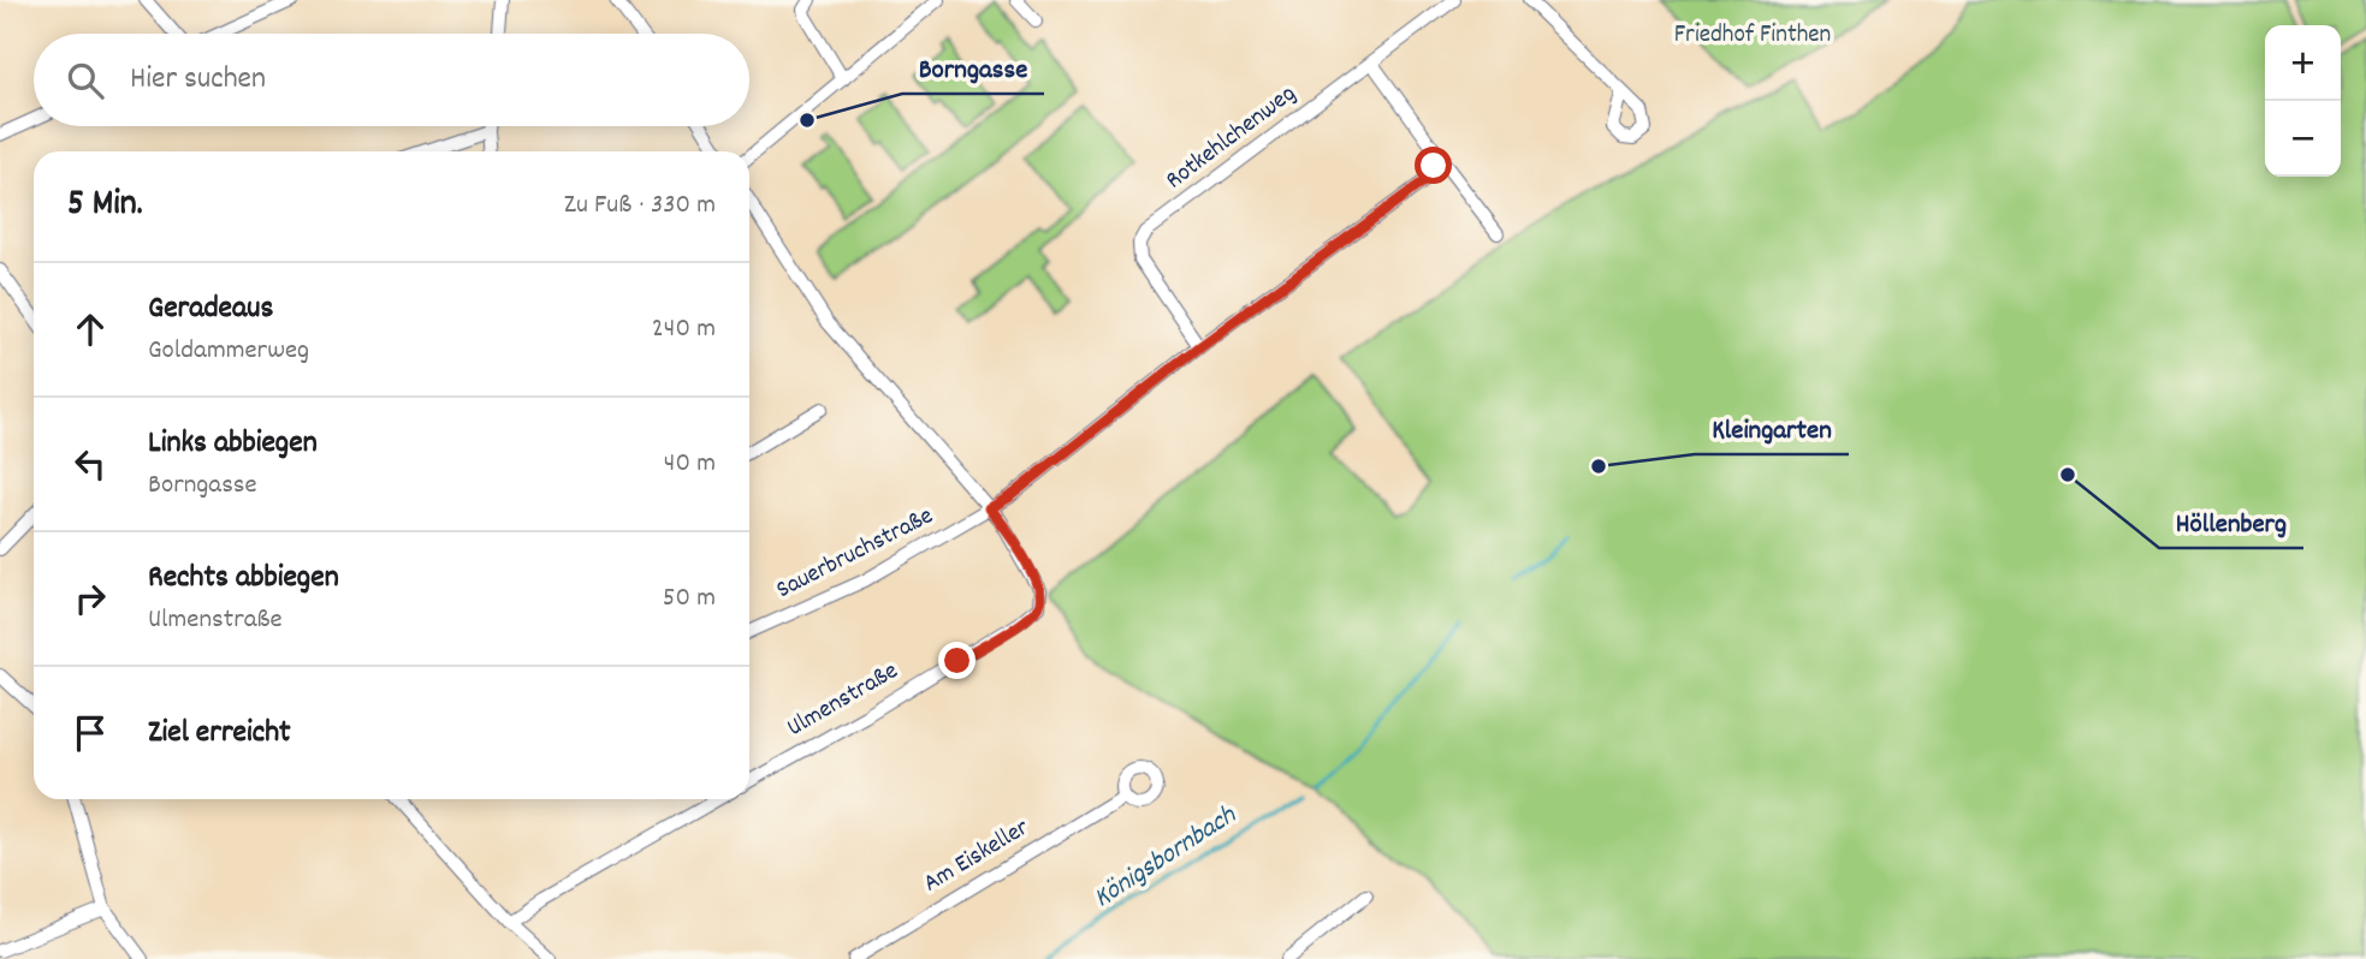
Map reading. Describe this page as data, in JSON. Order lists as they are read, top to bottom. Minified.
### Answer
{"streets":{"street":["Rotkehlchenweg","Sauerbruchstraße","Ulmenstraße","Am Eiskeller"]},"crossings":[["Rotkehlchenweg","Sauerbruchstraße"],["Sauerbruchstraße","Ulmenstraße"]],"water":["Königsbornbach"],"parks":["Friedhof Finthen"],"places":["Borngasse","Kleingarten","Höllenberg"],"page":{"map_buttons":["+","−"],"search":"Hier suchen","heading":["5 Min.","Zu Fuß · 330 m"],"list":[["Geradeaus","Goldammerweg","240 m"],["Links abbiegen","Borngasse","40 m"],["Rechts abbiegen","Ulmenstraße","50 m"],"Ziel erreicht"]}}
